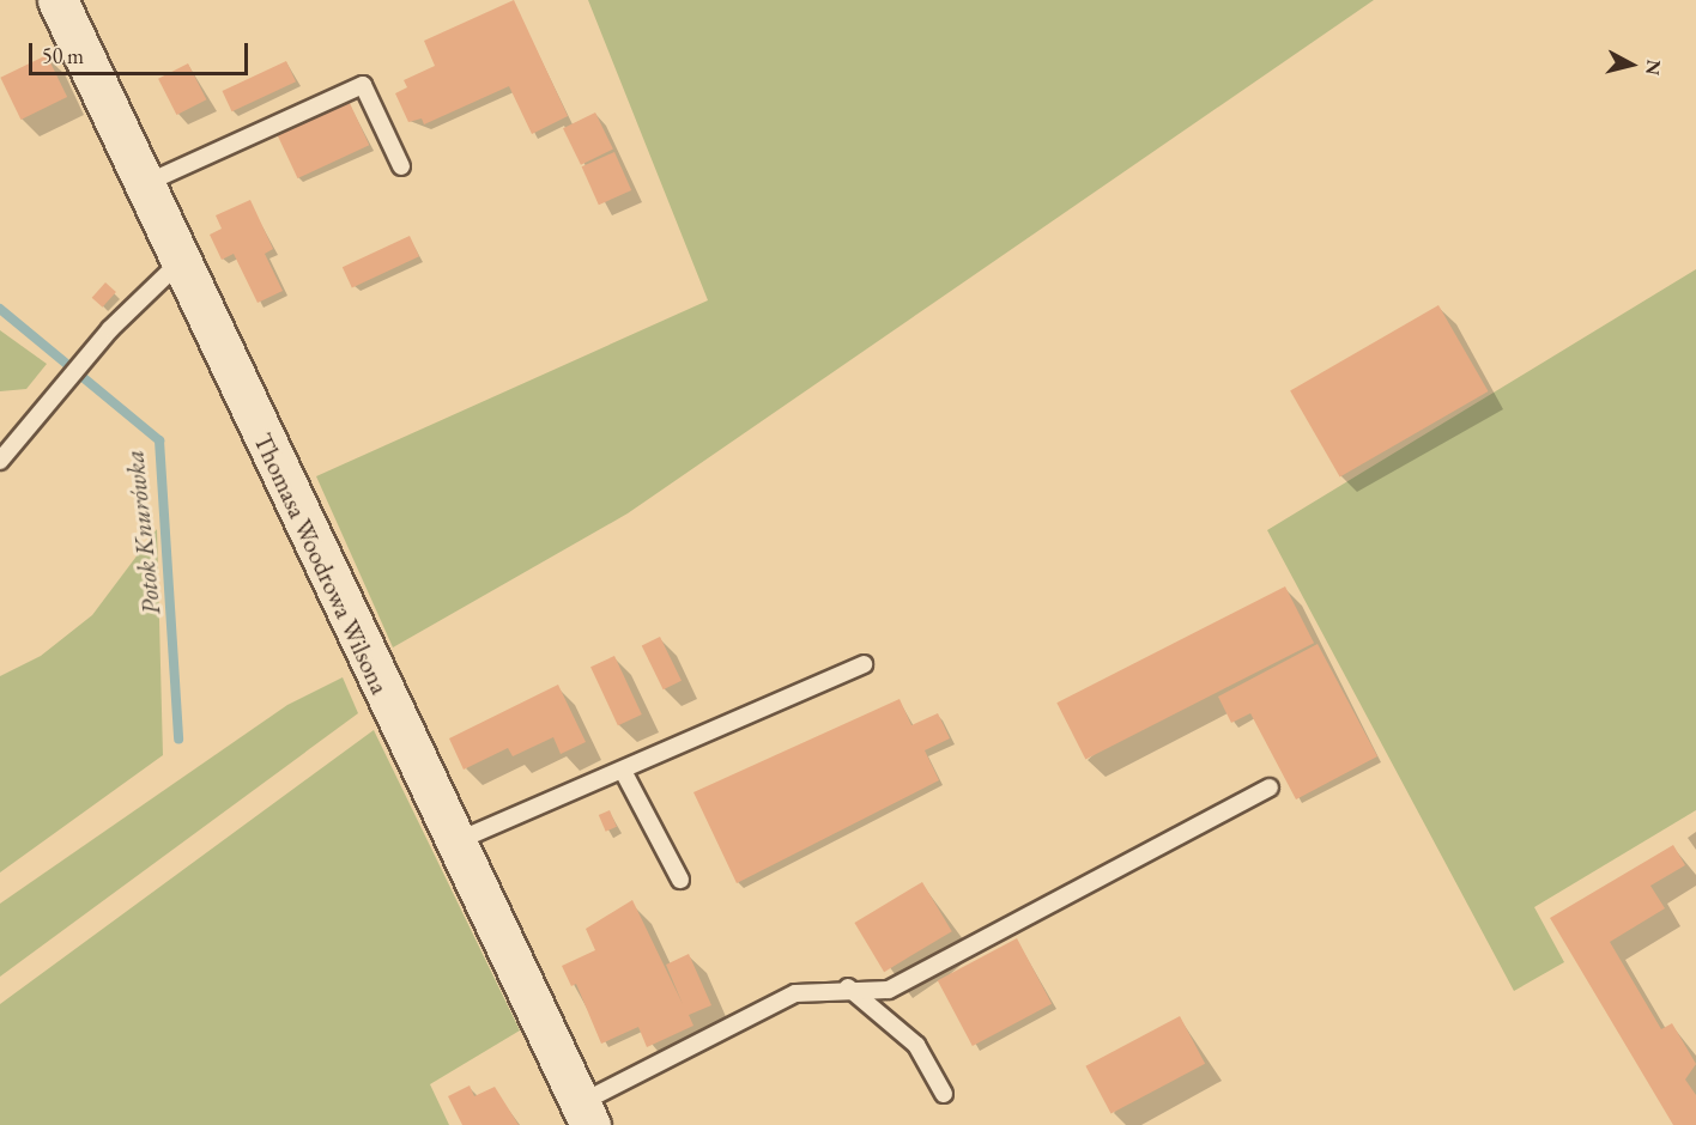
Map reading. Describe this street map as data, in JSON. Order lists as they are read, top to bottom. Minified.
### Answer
{"streets":{"street":["Thomasa Woodrowa Wilsona"]},"water":["Potok Knurówka"],"scale_bar":"50 m","north":"right"}
